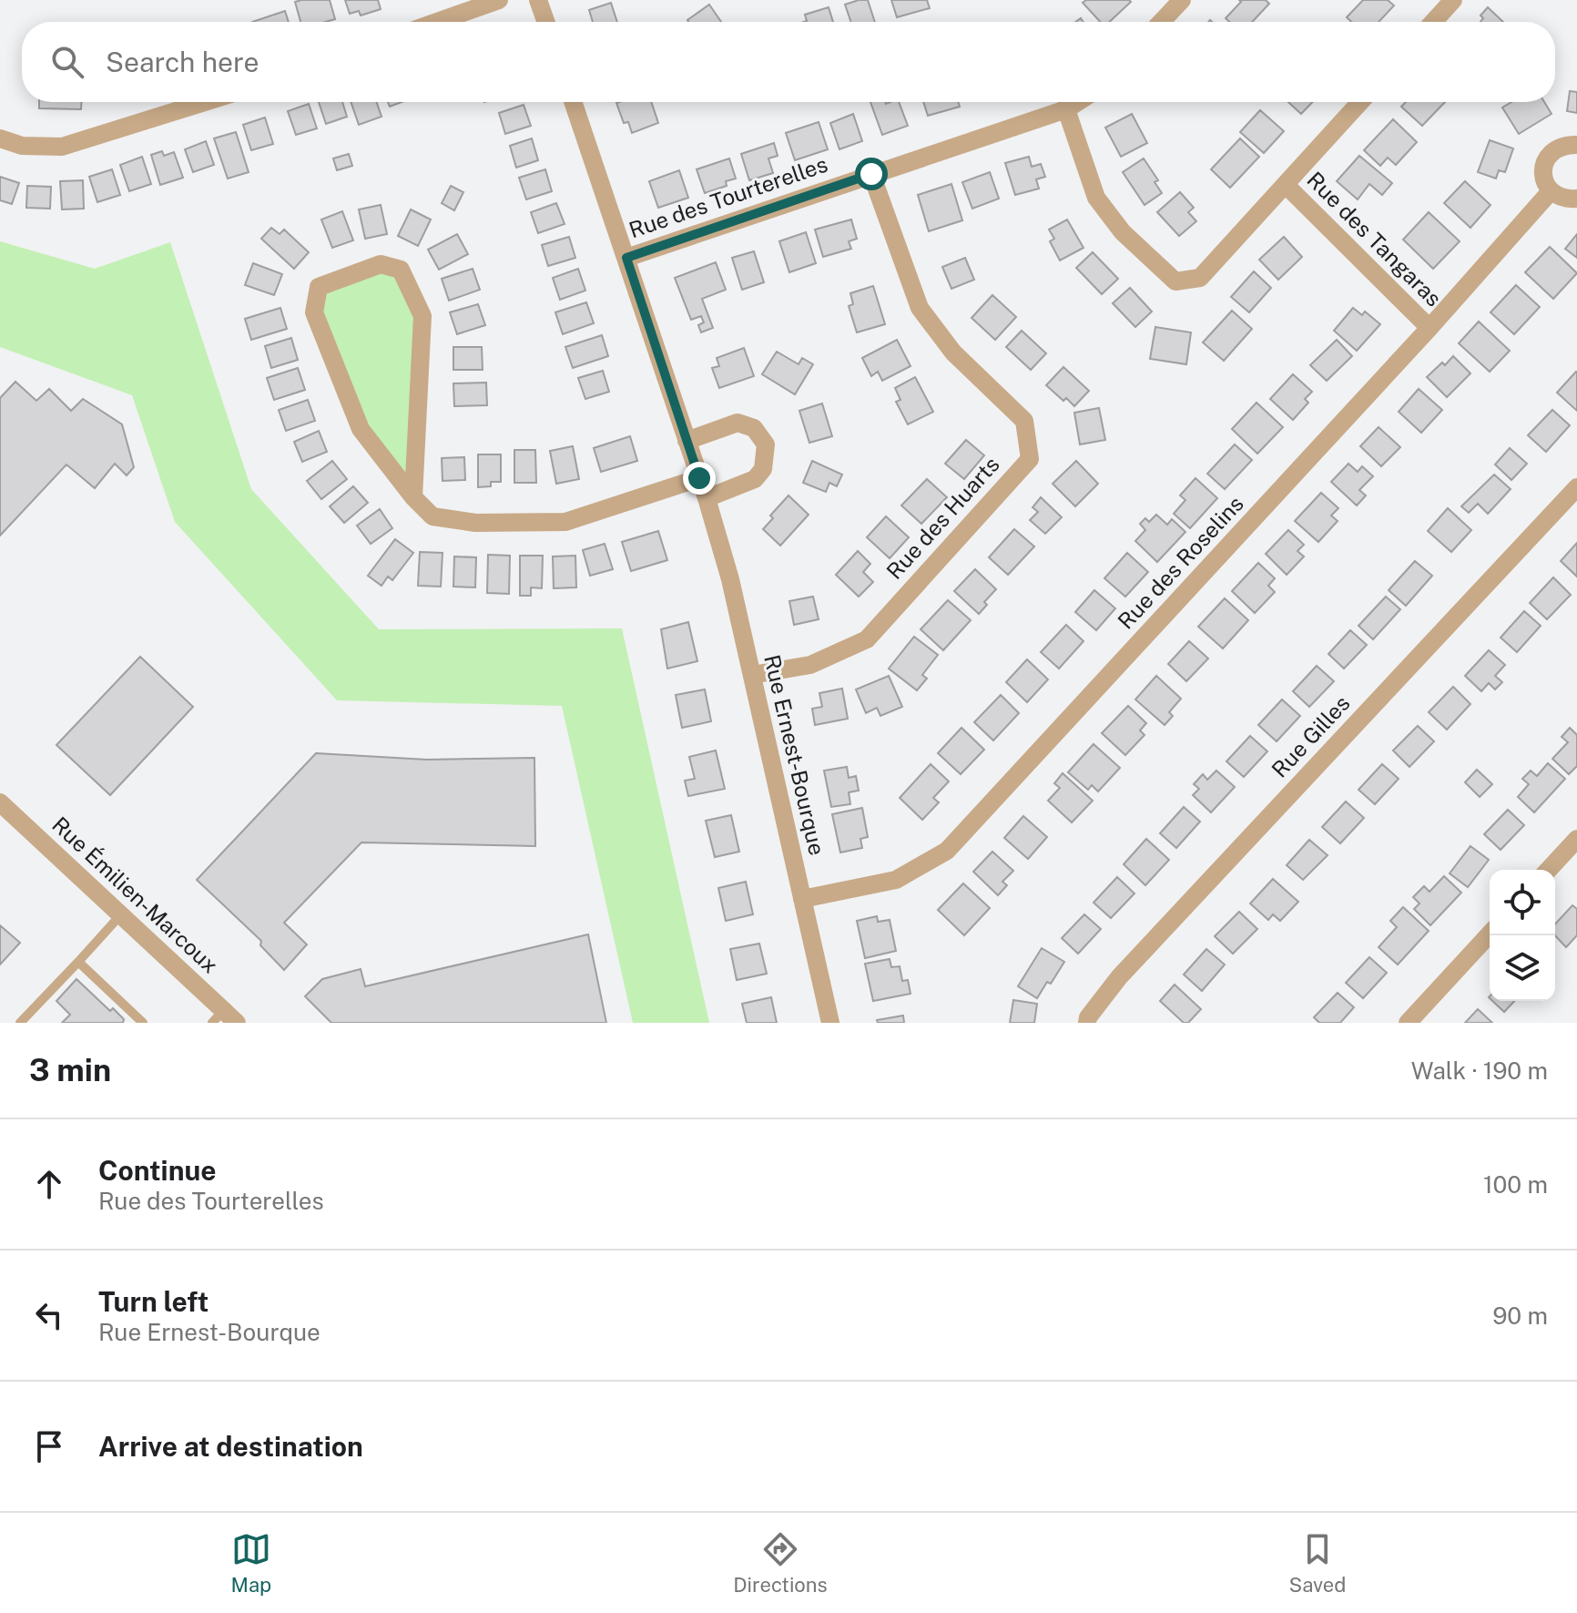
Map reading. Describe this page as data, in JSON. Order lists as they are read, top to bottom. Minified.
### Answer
{"streets":{"street":["Rue des Tourterelles","Rue des Tangaras","Rue des Huarts","Rue des Roselins","Rue Gilles","Rue Ernest-Bourque","Rue Émilien-Marcoux"]},"crossings":[["Rue des Tourterelles","Rue des Tangaras"],["Rue des Tourterelles","Rue des Huarts"],["Rue des Tourterelles","Rue Ernest-Bourque"],["Rue des Tangaras","Rue des Roselins"],["Rue des Huarts","Rue Ernest-Bourque"],["Rue des Roselins","Rue Ernest-Bourque"]],"page":{"search":"Search here","heading":["3 min","Walk · 190 m"],"list":[["Continue","Rue des Tourterelles","100 m"],["Turn left","Rue Ernest-Bourque","90 m"],"Arrive at destination"],"nav":["Map","Directions","Saved"]}}
